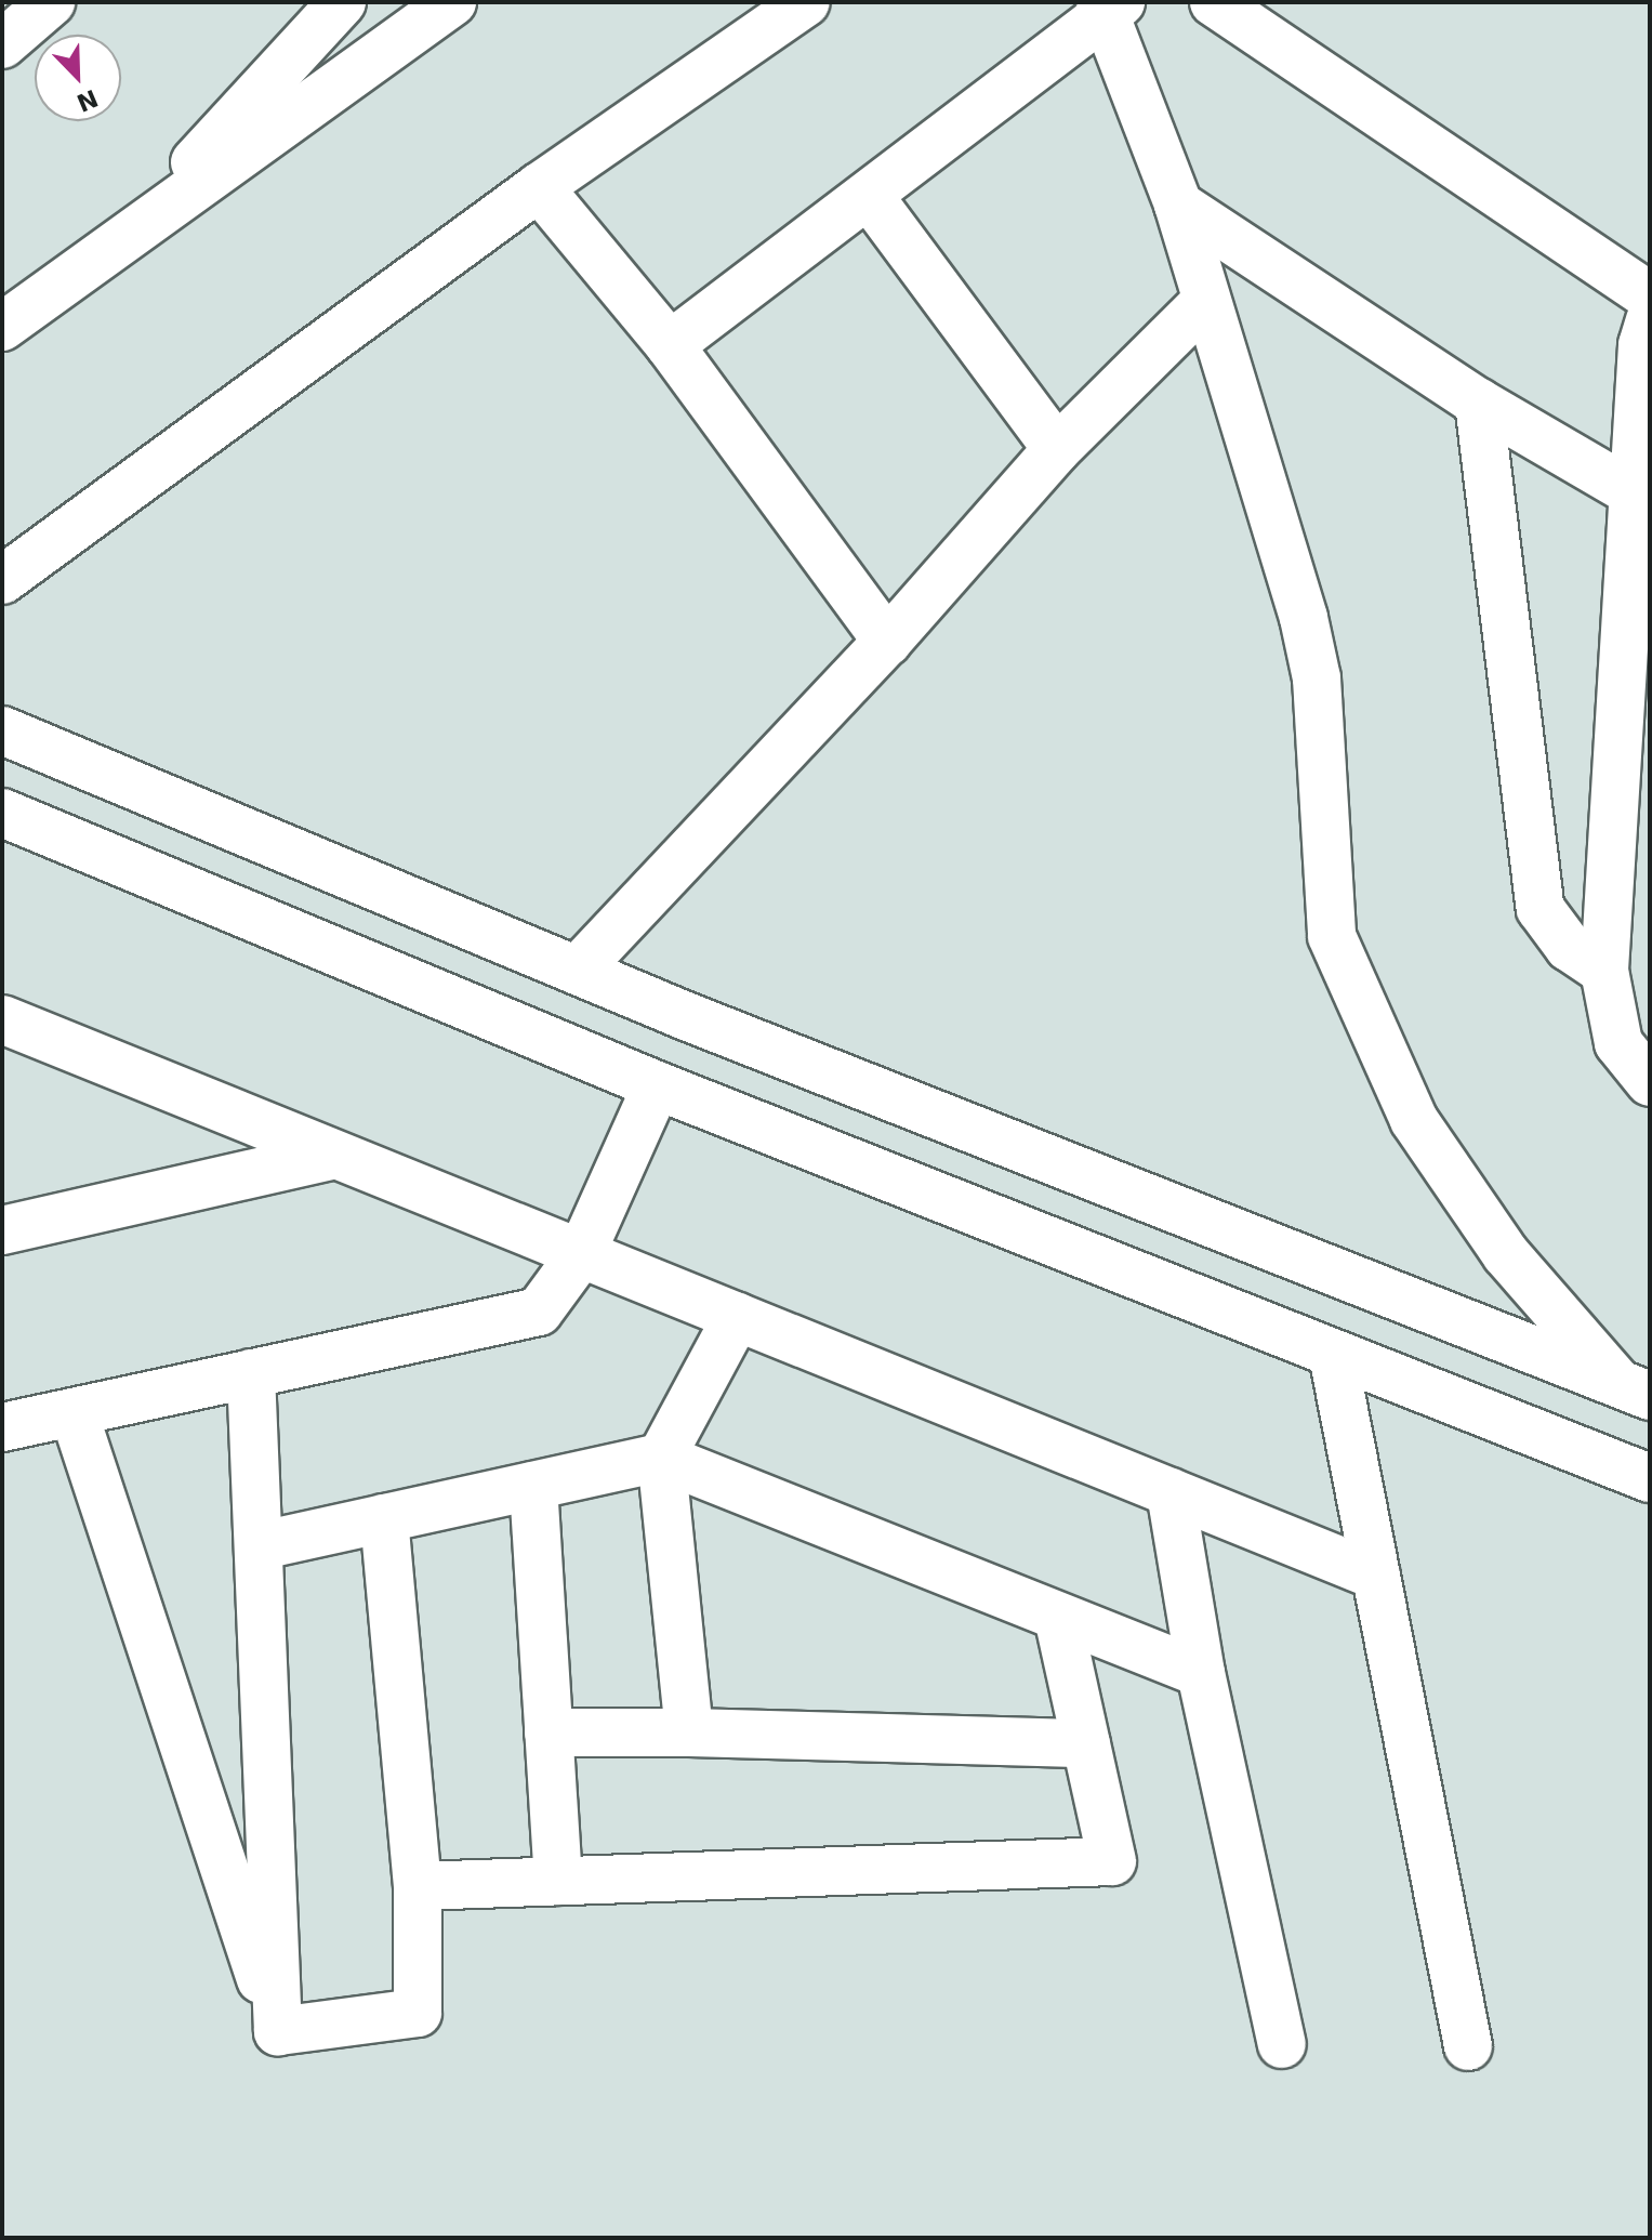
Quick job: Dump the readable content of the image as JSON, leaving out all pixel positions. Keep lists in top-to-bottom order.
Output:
{
  "north": "bottom right"
}
